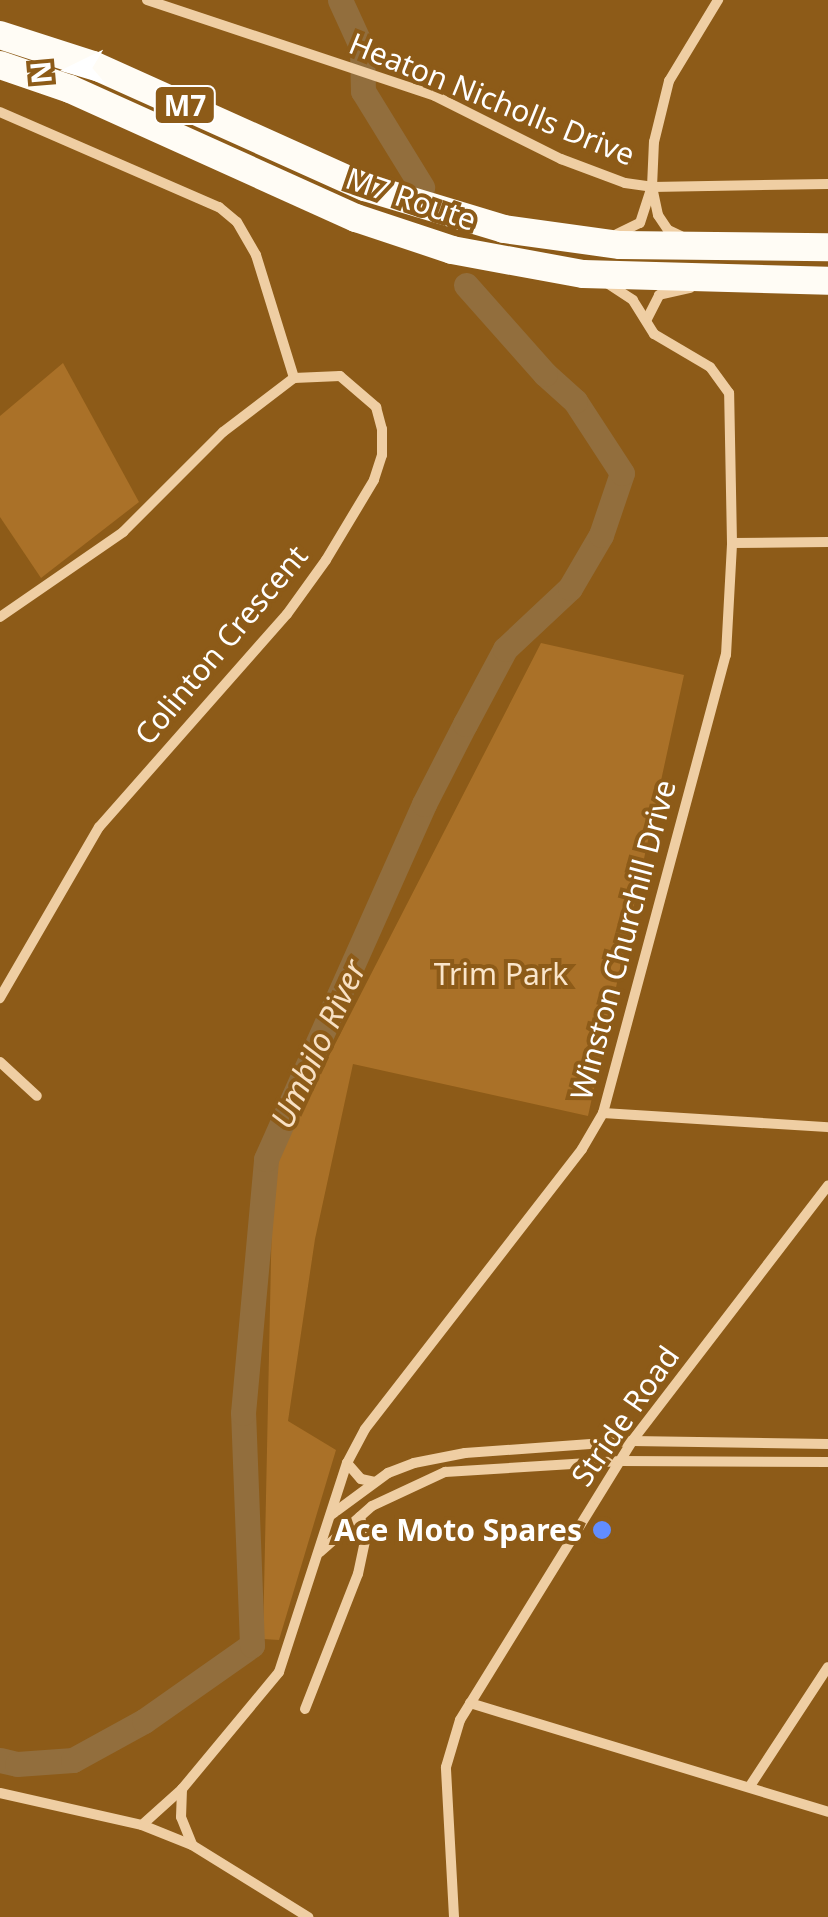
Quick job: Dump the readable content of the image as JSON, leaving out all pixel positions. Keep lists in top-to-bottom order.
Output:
{
  "streets": {
    "highway": ["M7", "M7 Route"],
    "street": [
      "Heaton Nicholls Drive",
      "Colinton Crescent",
      "Winston Churchill Drive",
      "Stride Road"
    ]
  },
  "crossings": [
    ["M7 Route", "Winston Churchill Drive"]
  ],
  "water": ["Umbilo River"],
  "parks": ["Trim Park"],
  "places": ["Ace Moto Spares"],
  "north": "left"
}
